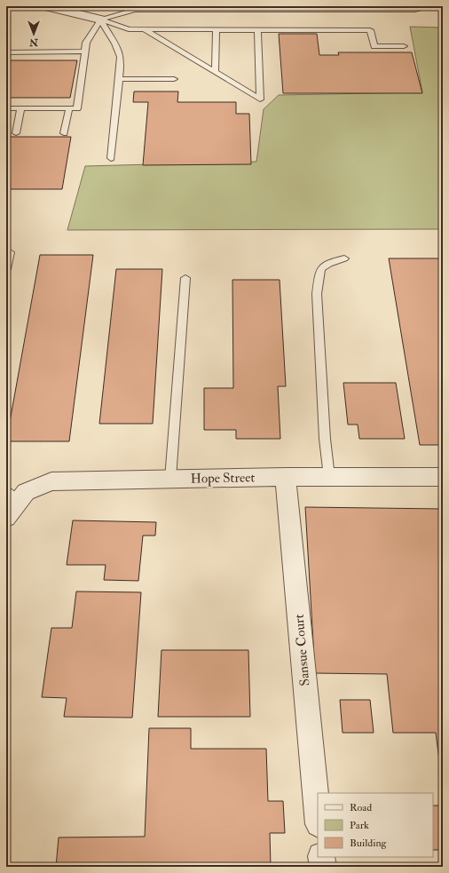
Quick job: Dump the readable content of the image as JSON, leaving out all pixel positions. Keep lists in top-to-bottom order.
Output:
{
  "streets": {
    "street": ["Hope Street", "Sansue Court"]
  },
  "crossings": [
    ["Hope Street", "Sansue Court"]
  ],
  "legend": ["Road", "Park", "Building"],
  "north": "bottom"
}
